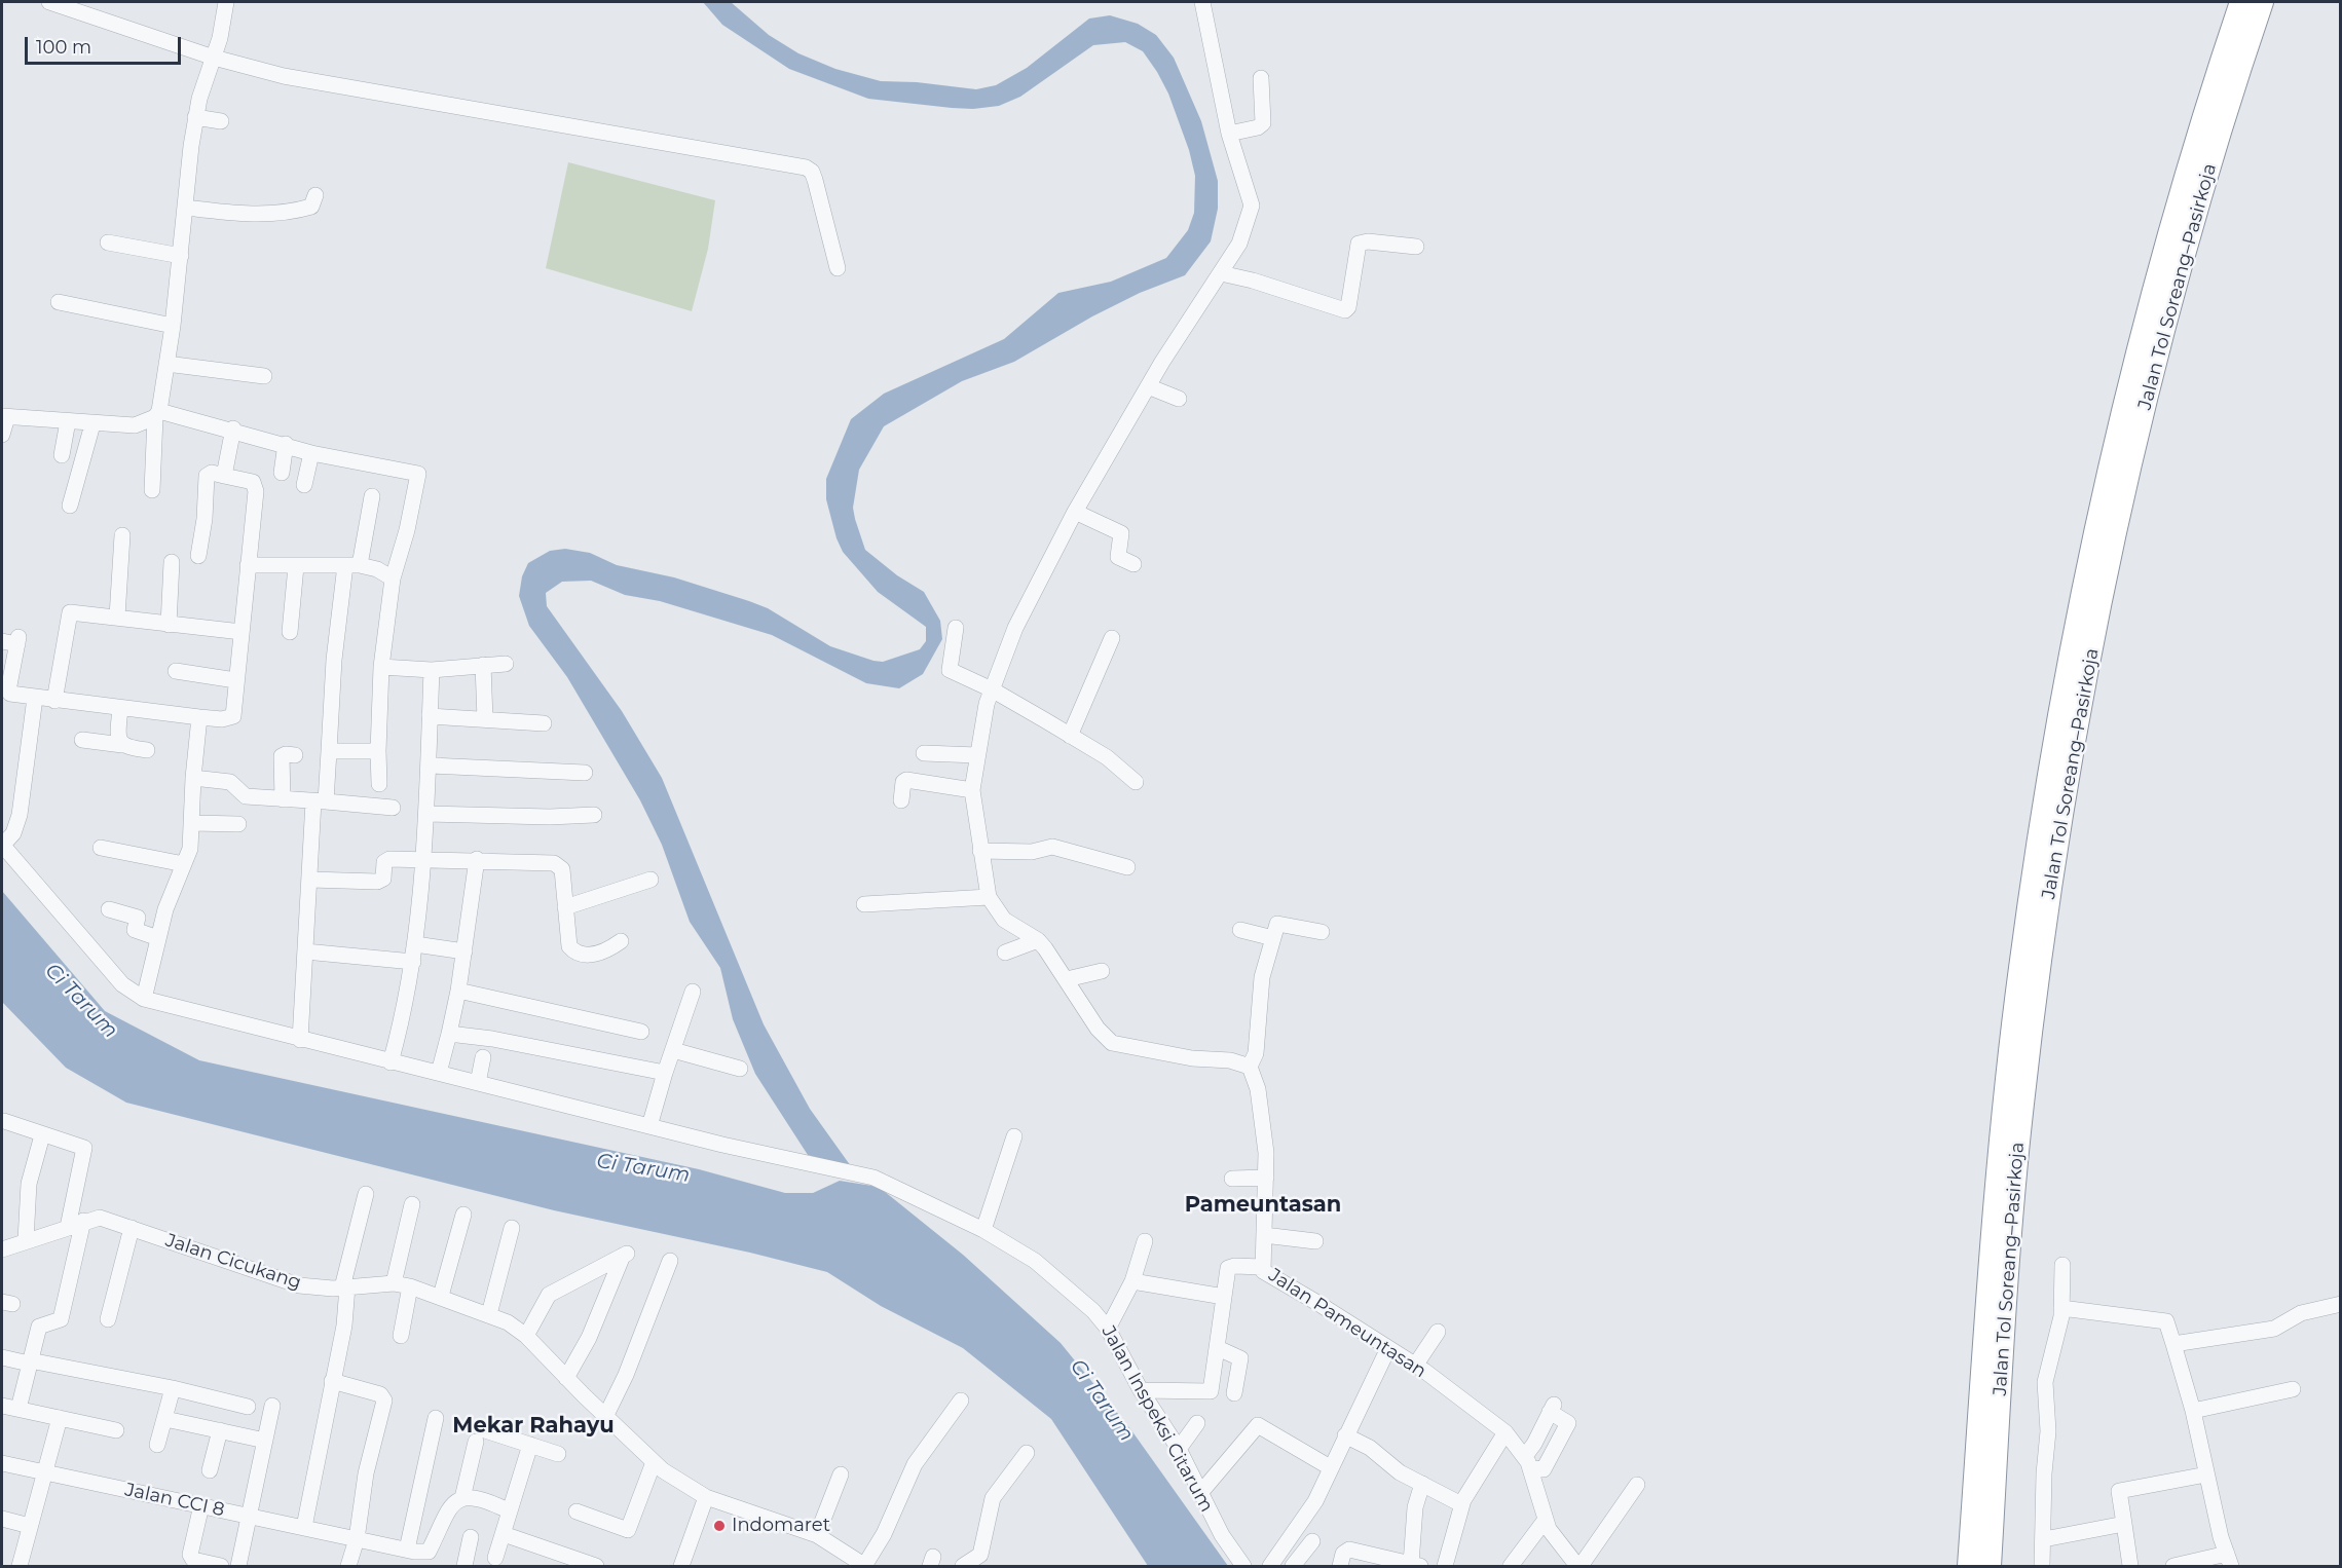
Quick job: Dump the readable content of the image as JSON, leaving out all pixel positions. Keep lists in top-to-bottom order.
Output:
{
  "streets": {
    "highway": ["Jalan Tol Soreang–Pasirkoja"],
    "street": [
      "Jalan Cicukang",
      "Jalan Pameuntasan",
      "Jalan Inspeksi Citarum",
      "Jalan CCI 8"
    ]
  },
  "districts": ["Pameuntasan", "Mekar Rahayu"],
  "water": ["Ci Tarum"],
  "places": ["Indomaret"],
  "scale_bar": "100 m"
}
